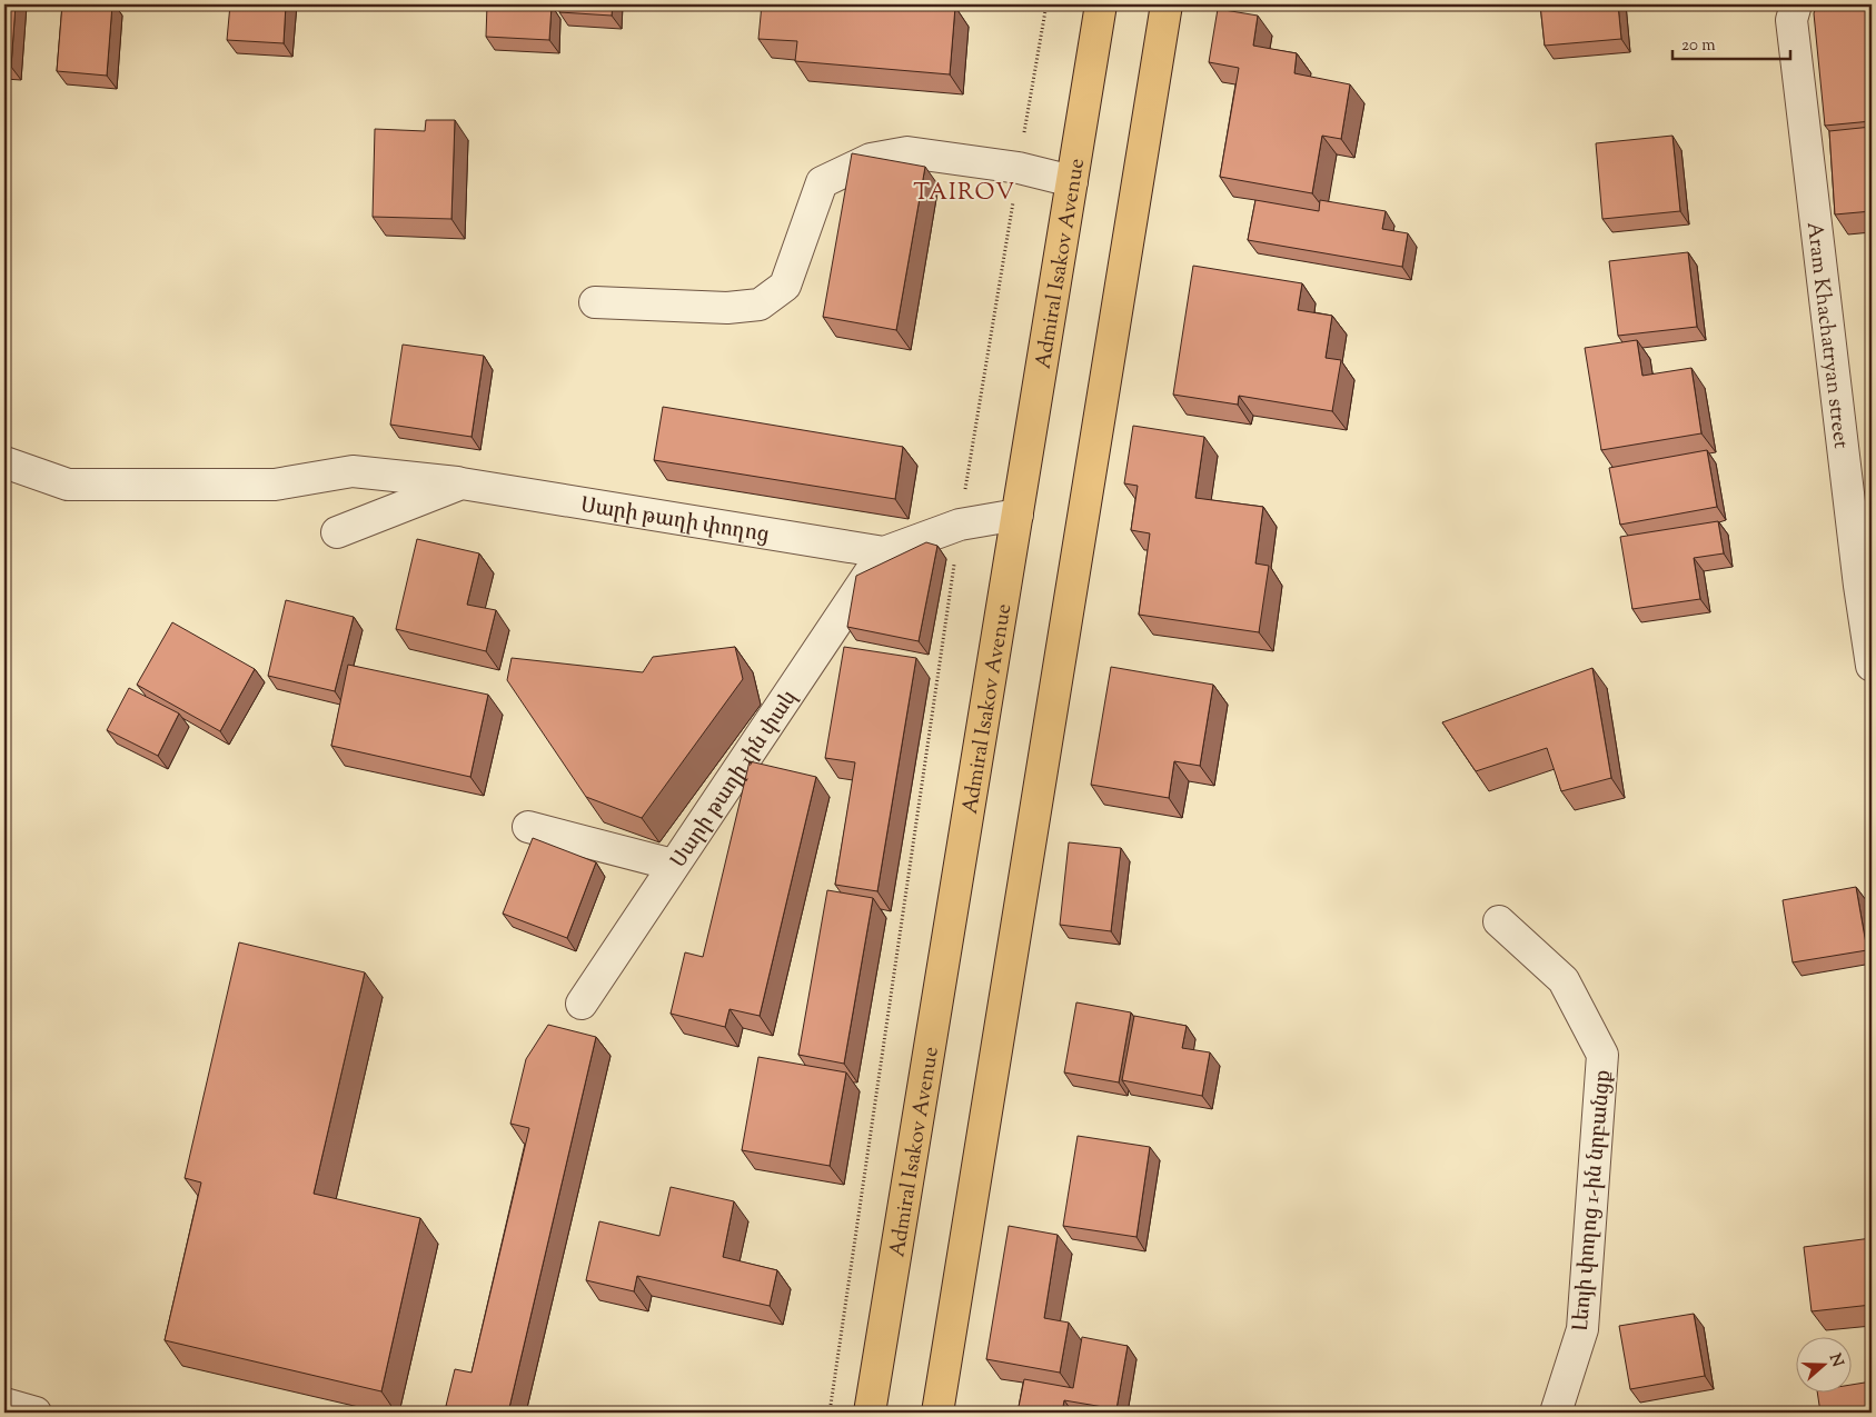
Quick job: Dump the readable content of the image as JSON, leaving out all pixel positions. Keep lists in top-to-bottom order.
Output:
{
  "streets": {
    "highway": ["Admiral Isakov Avenue"],
    "street": [
      "Aram Khachatryan street",
      "Սարի թաղի փողոց",
      "Սարի թաղի 1ին փակ",
      "Լեոյի փողոց 1-ին նրբանցք"
    ]
  },
  "crossings": [
    ["Admiral Isakov Avenue", "Սարի թաղի փողոց"],
    ["Սարի թաղի փողոց", "Սարի թաղի 1ին փակ"]
  ],
  "districts": ["TAIROV"],
  "scale_bar": "20 m",
  "north": "right"
}
